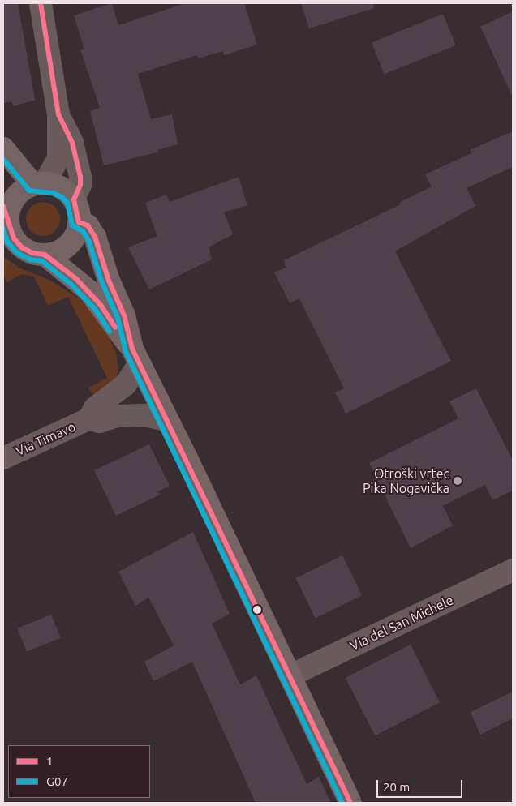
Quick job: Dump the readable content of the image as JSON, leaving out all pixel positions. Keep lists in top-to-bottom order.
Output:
{
  "streets": {
    "street": ["Via Timavo", "Via del San Michele"]
  },
  "places": ["Otroški vrtec Pika Nogavička"],
  "lines": ["transit line 1", "transit line G07"],
  "legend": ["1", "G07"],
  "scale_bar": "20 m"
}
